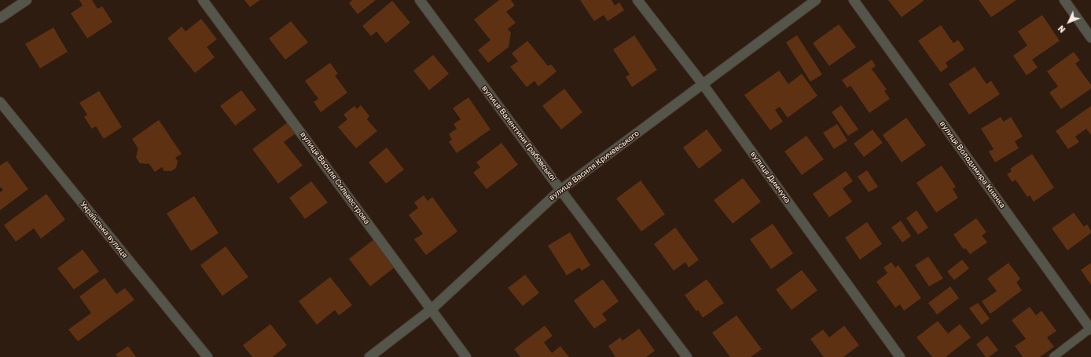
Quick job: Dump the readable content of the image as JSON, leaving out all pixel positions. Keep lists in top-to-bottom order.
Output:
{
  "streets": {
    "street": [
      "вулиця Валентини Грабовської",
      "вулиця Володимира Киянка",
      "вулиця Василя Кричевського",
      "вулиця Димчука",
      "вулиця Василя Сильвестрова",
      "Українська вулиця"
    ]
  },
  "crossings": [
    ["вулиця Валентини Грабовської", "вулиця Василя Кричевського"],
    ["вулиця Василя Кричевського", "вулиця Димчука"],
    ["вулиця Василя Кричевського", "вулиця Василя Сильвестрова"]
  ],
  "north": "bottom left"
}
